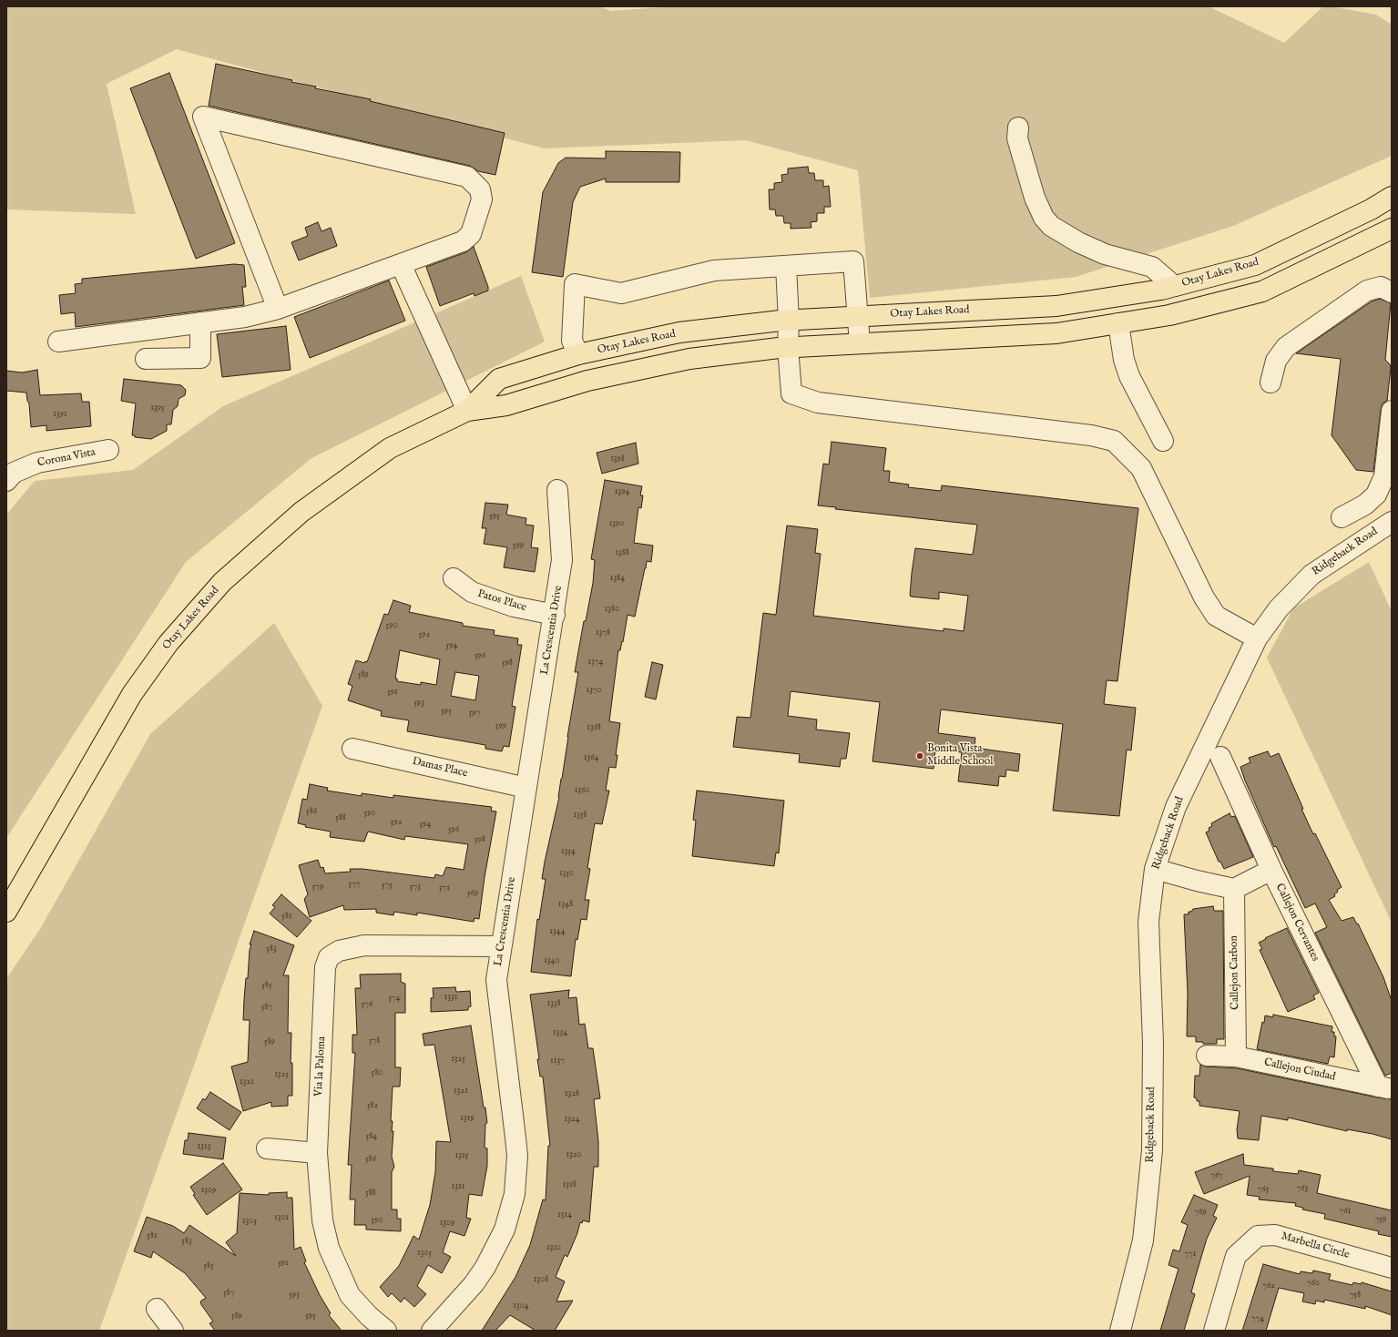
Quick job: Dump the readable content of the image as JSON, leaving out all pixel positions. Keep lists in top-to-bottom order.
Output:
{
  "streets": {
    "main road": ["Otay Lakes Road"],
    "street": [
      "Corona Vista",
      "Ridgeback Road",
      "Patos Place",
      "La Crescentia Drive",
      "Damas Place",
      "Callejon Cervantes",
      "Callejon Carbon",
      "Via la Paloma",
      "Callejon Ciudad",
      "Marbella Circle"
    ]
  },
  "crossings": [
    ["Patos Place", "La Crescentia Drive"],
    ["La Crescentia Drive", "Damas Place"],
    ["La Crescentia Drive", "Via la Paloma"],
    ["Callejon Cervantes", "Callejon Ciudad"],
    ["Callejon Carbon", "Callejon Ciudad"]
  ],
  "places": ["Bonita Vista Middle School"],
  "house_numbers": [
    "1395",
    "1391",
    "1398",
    "1394",
    "595",
    "1390",
    "599",
    "1388",
    "1384",
    "1380",
    "590",
    "1378",
    "592",
    "594",
    "596",
    "1374",
    "598",
    "589",
    "1370",
    "591",
    "593",
    "595",
    "597",
    "599",
    "1368",
    "1364",
    "1360",
    "586",
    "590",
    "1358",
    "588",
    "592",
    "594",
    "596",
    "598",
    "1354",
    "1350",
    "577",
    "575",
    "579",
    "573",
    "571",
    "569",
    "1348",
    "581",
    "1344",
    "583",
    "1340",
    "585",
    "1331",
    "574",
    "1338",
    "576",
    "587",
    "1334",
    "578",
    "589",
    "1325",
    "1137",
    "580",
    "1325",
    "1321",
    "1321",
    "1328",
    "582",
    "1319",
    "1324",
    "584",
    "1313",
    "1320",
    "1315",
    "586",
    "767",
    "1318",
    "1311",
    "763",
    "765",
    "1309",
    "588",
    "761",
    "769",
    "1314",
    "1301",
    "759",
    "590",
    "1305",
    "1309",
    "581",
    "583",
    "1310",
    "1305",
    "771",
    "591",
    "585",
    "1308",
    "760",
    "762",
    "587",
    "593",
    "758",
    "1304",
    "589",
    "595",
    "774"
  ]
}
